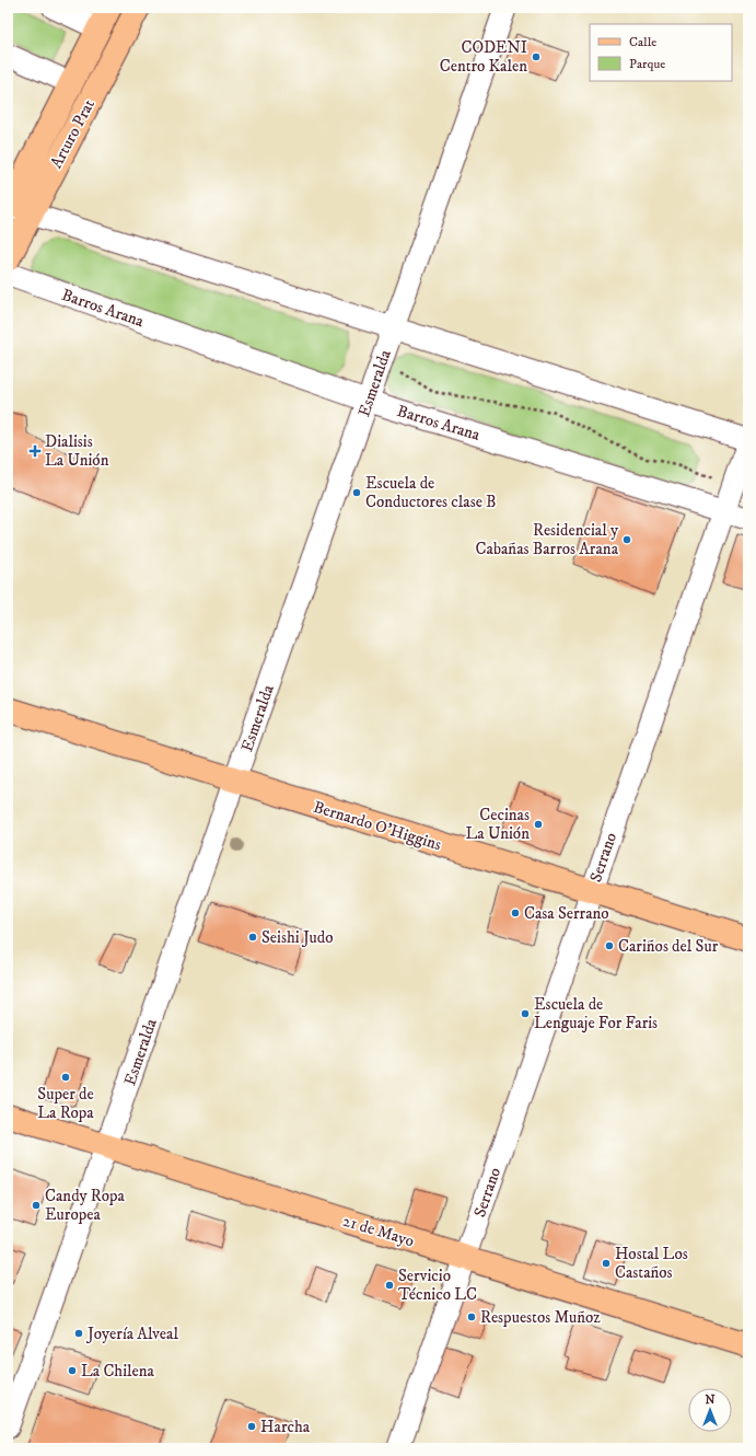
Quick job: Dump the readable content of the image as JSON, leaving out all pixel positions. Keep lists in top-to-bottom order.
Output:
{
  "streets": {
    "main road": ["Arturo Prat", "Bernardo O'Higgins", "21 de Mayo"],
    "street": ["Barros Arana", "Esmeralda", "Serrano"]
  },
  "crossings": [
    ["Barros Arana", "Esmeralda"],
    ["Barros Arana", "Serrano"],
    ["Esmeralda", "Bernardo O'Higgins"],
    ["Esmeralda", "21 de Mayo"],
    ["Bernardo O'Higgins", "Serrano"],
    ["Serrano", "21 de Mayo"]
  ],
  "places": {
    "other": [
      "CODENI Centro Kalen",
      "Escuela de Conductores clase B",
      "Residencial y Cabañas Barros Arana",
      "Cecinas La Unión",
      "Casa Serrano",
      "Seishi Judo",
      "Cariños del Sur",
      "Escuela de Lenguaje For Faris",
      "Super de La Ropa",
      "Candy Ropa Europea",
      "Hostal Los Castaños",
      "Servicio Técnico LC",
      "Respuestos Muñoz",
      "Joyería Alveal",
      "La Chilena",
      "Harcha"
    ],
    "health": ["Dialisis La Unión"]
  },
  "legend": ["Calle", "Parque"],
  "north": "top"
}
